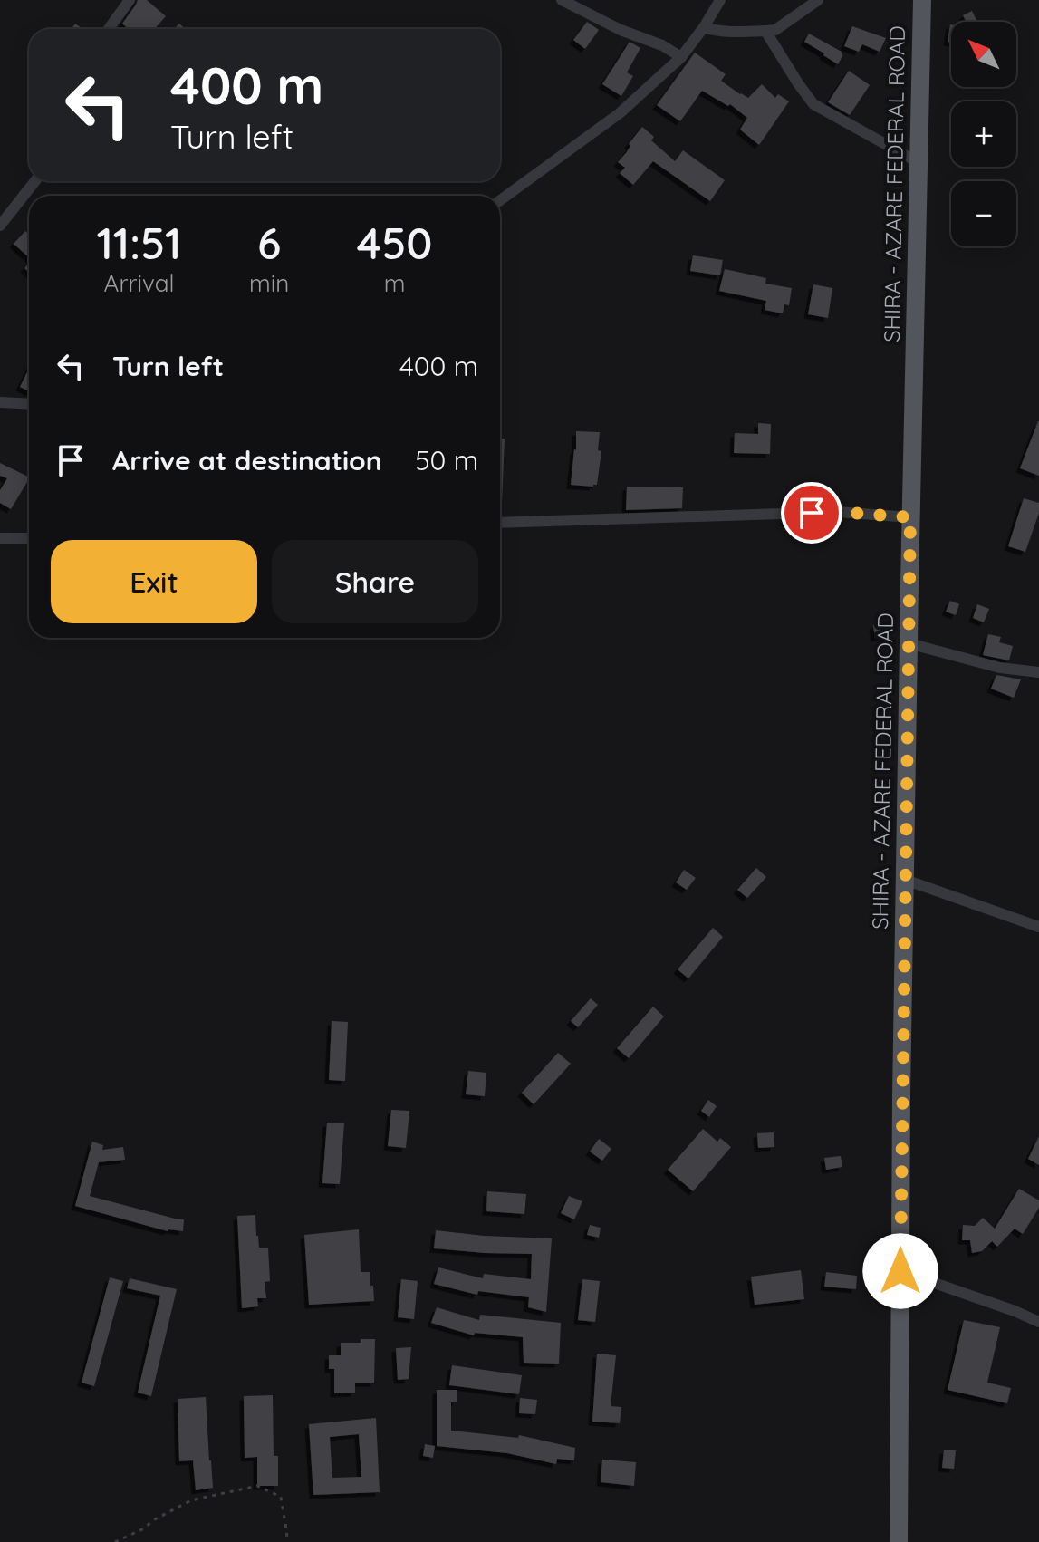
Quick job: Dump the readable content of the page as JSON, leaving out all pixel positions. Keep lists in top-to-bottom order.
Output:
{
  "streets": {
    "main road": ["SHIRA - AZARE FEDERAL ROAD"]
  },
  "north": "top left",
  "page": {
    "map_buttons": ["+", "−"],
    "turn": ["400 m", "Turn left"],
    "eta": [
      "11:51",
      "Arrival",
      "6",
      "min",
      "450",
      "m"
    ],
    "list": [
      {
        "name": "Turn left",
        "value": "400 m"
      },
      {
        "name": "Arrive at destination",
        "value": "50 m"
      }
    ],
    "buttons": ["Exit", "Share"]
  }
}
